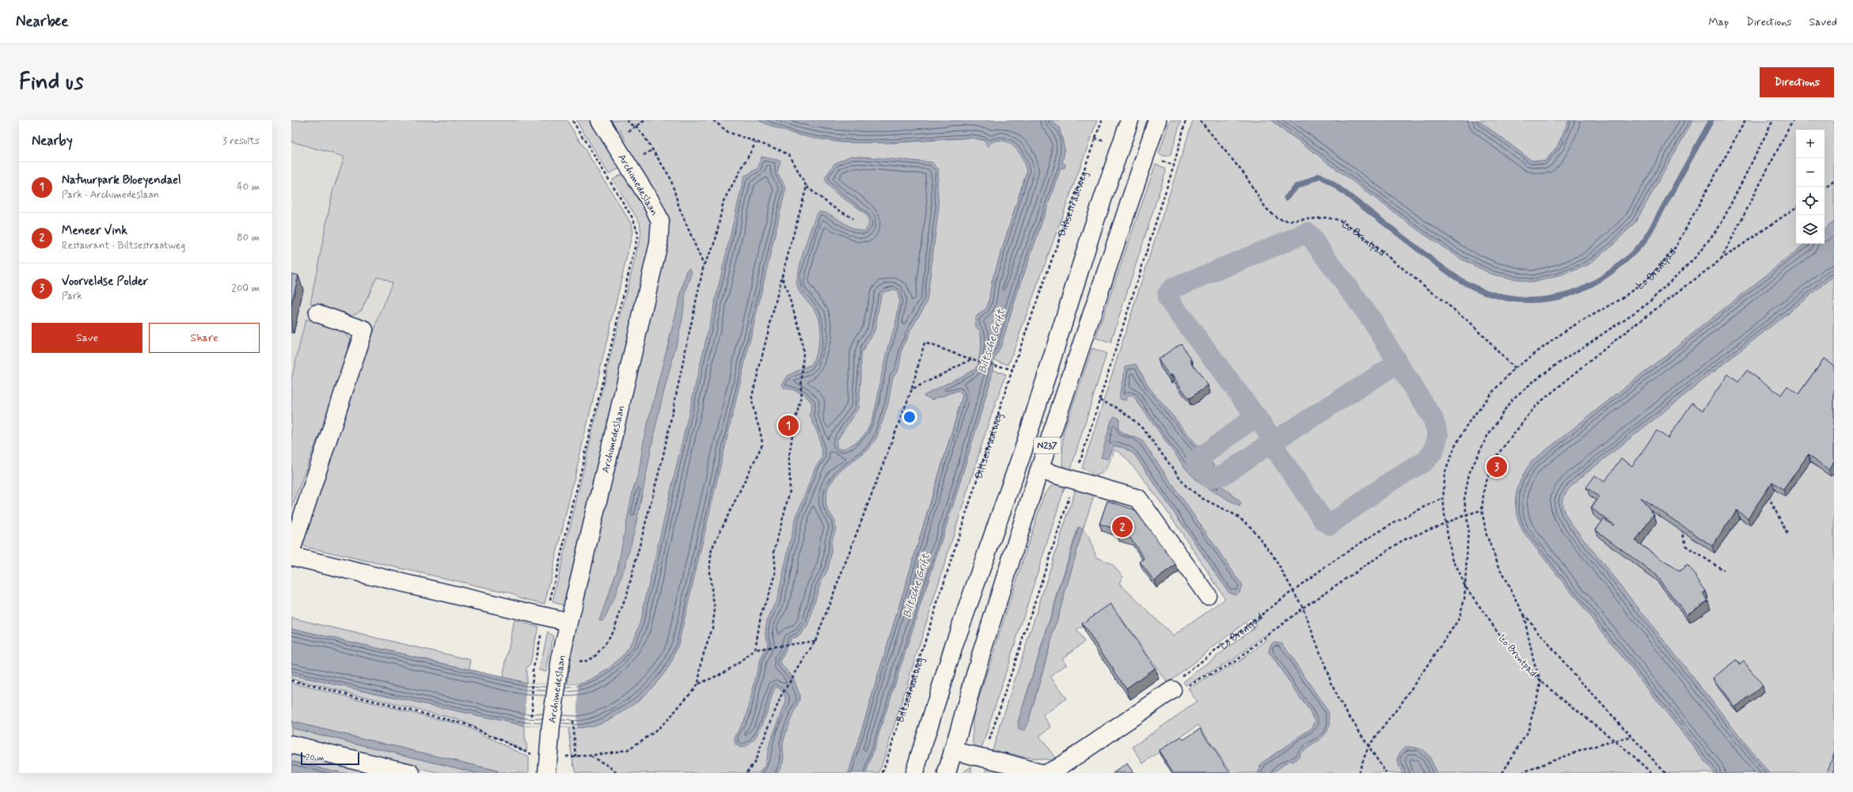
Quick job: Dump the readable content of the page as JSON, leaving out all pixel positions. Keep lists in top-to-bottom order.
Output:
{
  "streets": {
    "main road": ["Archimedeslaan", "N237"],
    "path": ["Biltsestraatweg", "Lo Bruntpad"]
  },
  "water": ["Biltsche Grift"],
  "scale_bar": "20 m",
  "page": {
    "header": "Nearbee",
    "nav": ["Map", "Directions", "Saved"],
    "buttons": [
      "Directions",
      ["Save", "Share"]
    ],
    "title": "Find us",
    "heading": ["Nearby", "3 results"],
    "map_buttons": ["+", "−"],
    "list": [
      {
        "mark": "1",
        "name": "Natuurpark Bloeyendael",
        "note": "Park · Archimedeslaan",
        "value": "40 m"
      },
      {
        "mark": "2",
        "name": "Meneer Vink",
        "note": "Restaurant · Biltsestraatweg",
        "value": "80 m"
      },
      {
        "mark": "3",
        "name": "Voorveldse Polder",
        "note": "Park",
        "value": "200 m"
      }
    ],
    "pins": ["1", "3", "2"],
    "scale": "20 m"
  }
}
